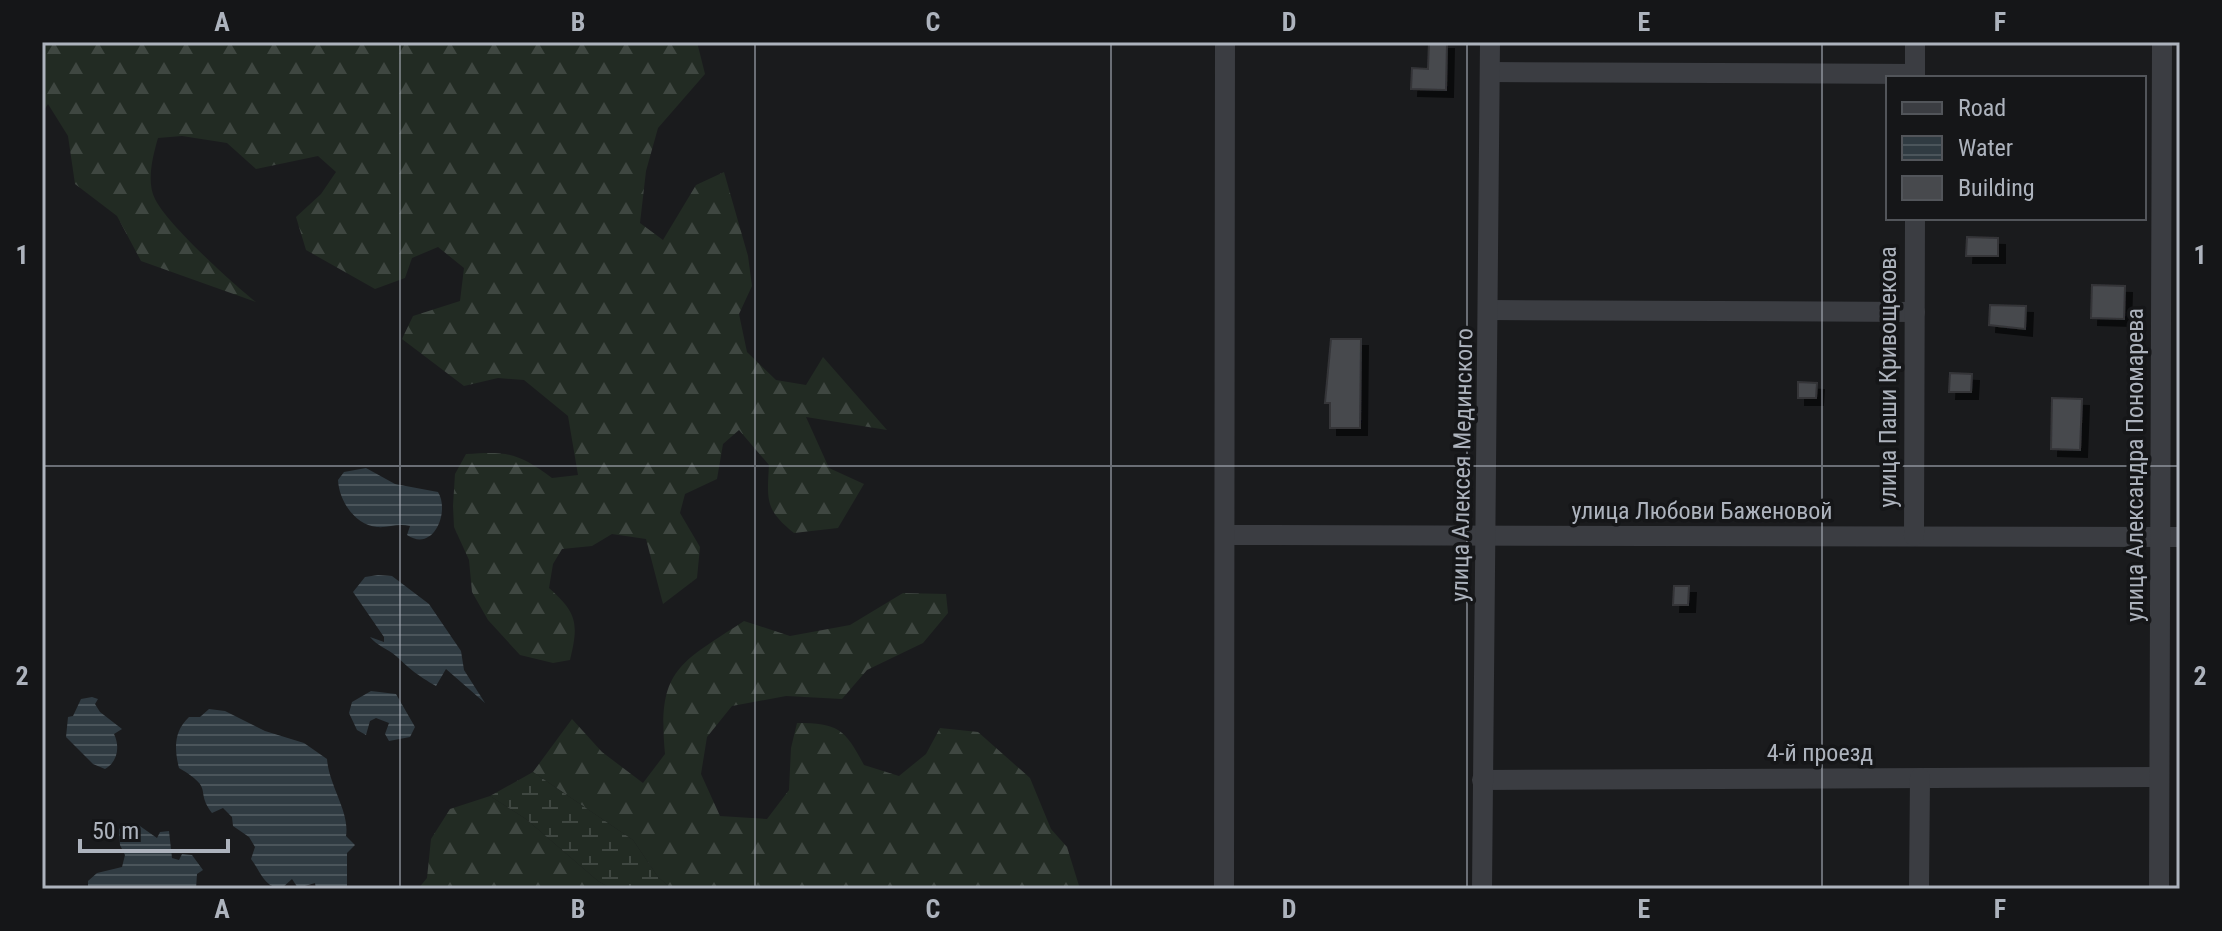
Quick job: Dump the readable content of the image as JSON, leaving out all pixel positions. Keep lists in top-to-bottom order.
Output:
{
  "streets": {
    "street": [
      "улица Паши Кривощекова",
      "улица Алексея Мединского",
      "улица Александра Пономарева",
      "улица Любови Баженовой",
      "4-й проезд"
    ]
  },
  "crossings": [
    ["улица Паши Кривощекова", "улица Любови Баженовой"],
    ["улица Алексея Мединского", "улица Любови Баженовой"],
    ["улица Алексея Мединского", "4-й проезд"],
    ["улица Александра Пономарева", "улица Любови Баженовой"],
    ["улица Александра Пономарева", "4-й проезд"]
  ],
  "legend": ["Road", "Water", "Building"],
  "scale_bar": "50 m",
  "grid": {
    "columns": [
      "A",
      "B",
      "C",
      "D",
      "E",
      "F"
    ],
    "rows": ["1", "2"]
  }
}
